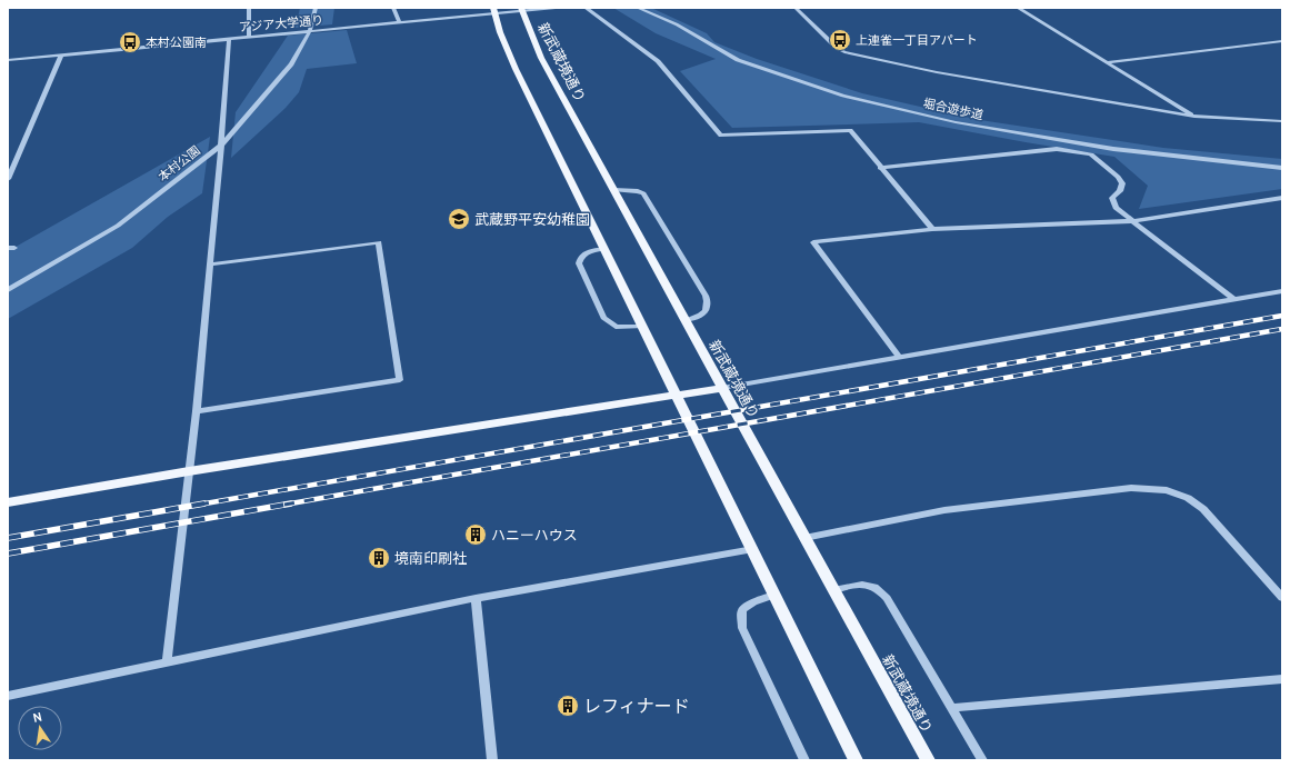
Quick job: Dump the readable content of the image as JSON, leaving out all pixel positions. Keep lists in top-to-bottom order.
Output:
{
  "streets": {
    "main road": ["新武蔵境通り"],
    "street": ["アジア大学通り", "堀合遊歩道", "本村公園"]
  },
  "crossings": [
    ["アジア大学通り", "新武蔵境通り"],
    ["アジア大学通り", "本村公園"]
  ],
  "places": {
    "bus stop": ["上連雀一丁目アパート", "本村公園南"],
    "school or university": ["武蔵野平安幼稚園"],
    "building": ["ハニーハウス", "境南印刷社", "レフィナード"]
  },
  "north": "top"
}
